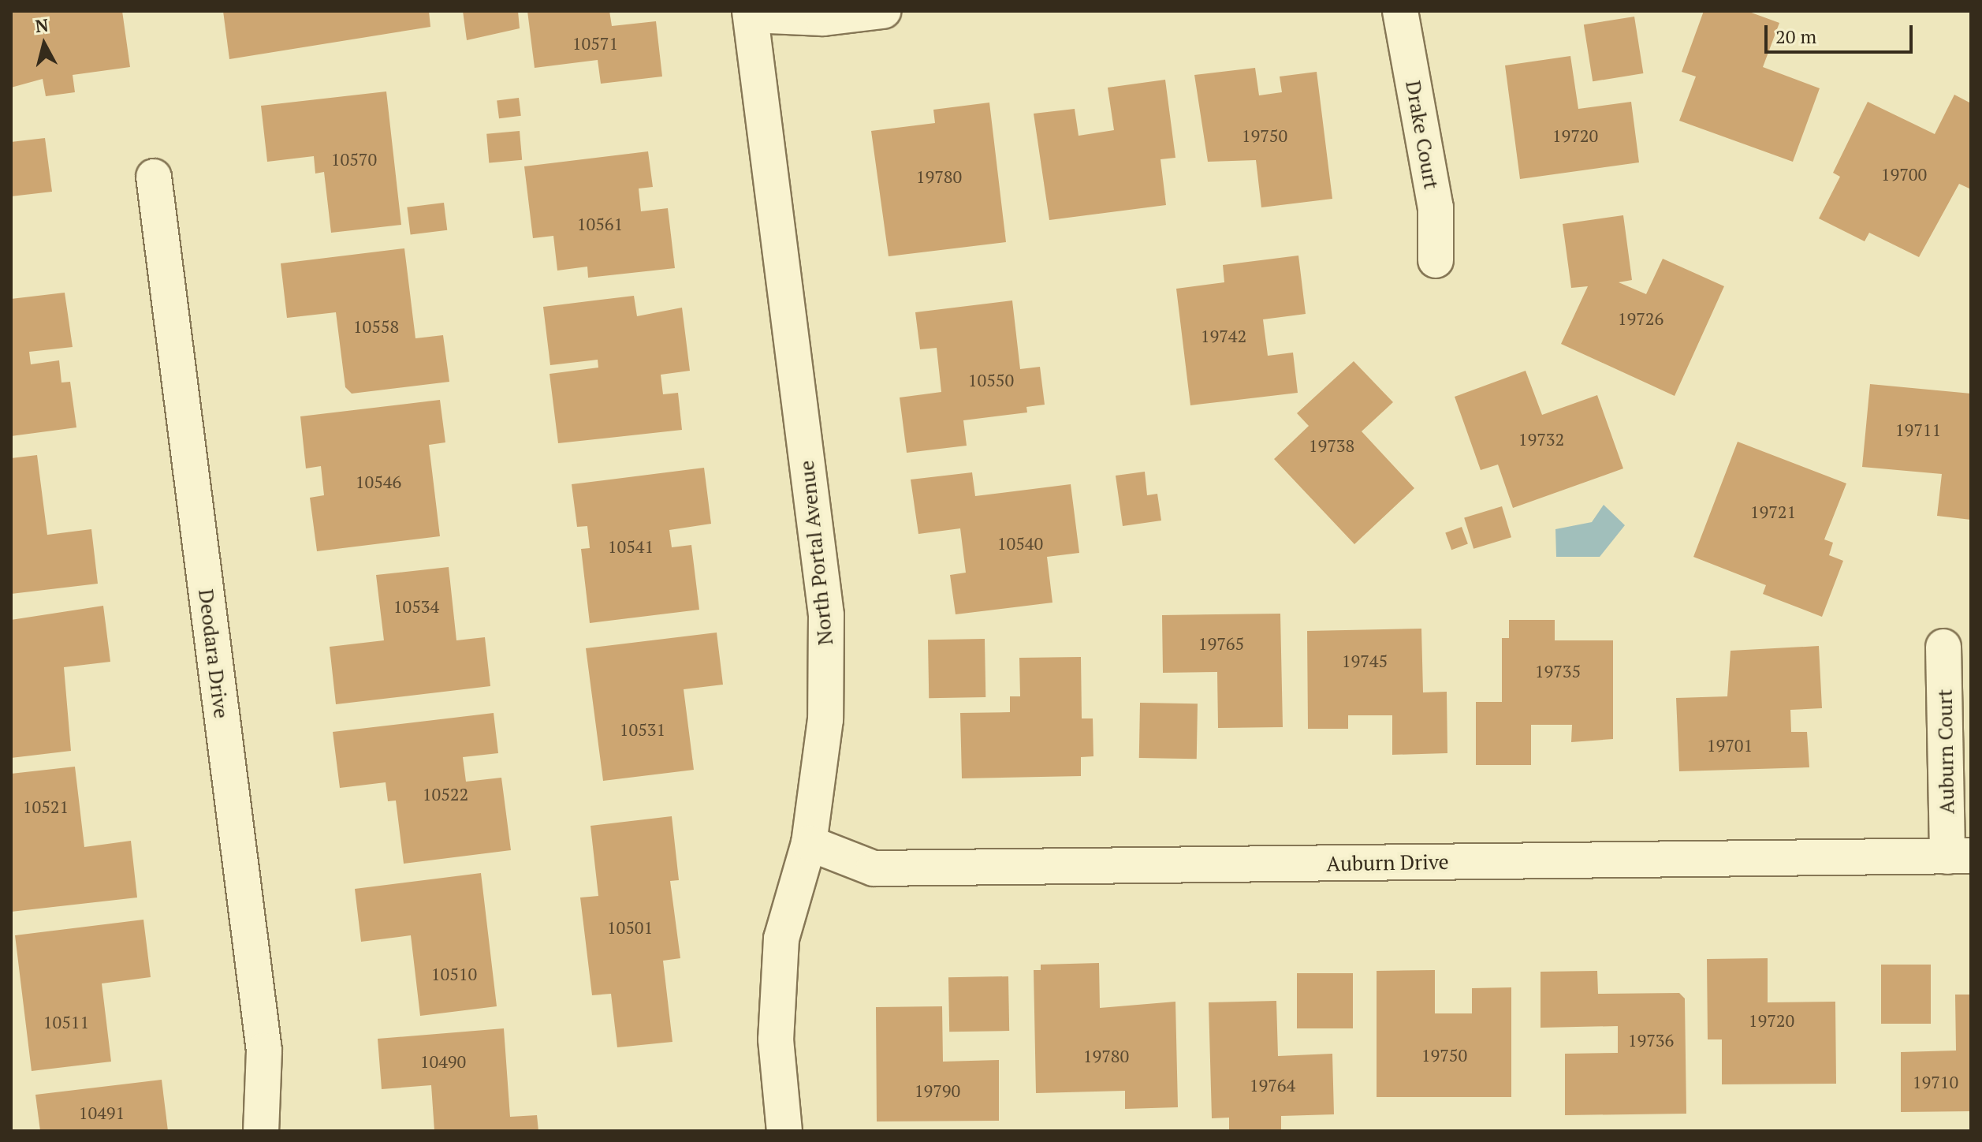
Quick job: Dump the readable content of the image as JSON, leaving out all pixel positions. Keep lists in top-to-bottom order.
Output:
{
  "streets": {
    "street": [
      "Drake Court",
      "North Portal Avenue",
      "Deodara Drive",
      "Auburn Court",
      "Auburn Drive"
    ]
  },
  "crossings": [
    ["North Portal Avenue", "Auburn Drive"],
    ["Auburn Court", "Auburn Drive"]
  ],
  "house_numbers": [
    "10571",
    "19750",
    "19720",
    "10570",
    "19700",
    "19780",
    "10561",
    "19726",
    "10558",
    "19742",
    "10550",
    "19711",
    "19732",
    "19738",
    "10546",
    "19721",
    "10540",
    "10541",
    "10534",
    "19765",
    "19745",
    "19735",
    "10531",
    "19701",
    "10522",
    "10521",
    "10501",
    "10510",
    "19720",
    "10511",
    "19736",
    "19750",
    "19780",
    "10490",
    "19710",
    "19764",
    "19790",
    "10491"
  ],
  "scale_bar": "20 m",
  "north": "top"
}
